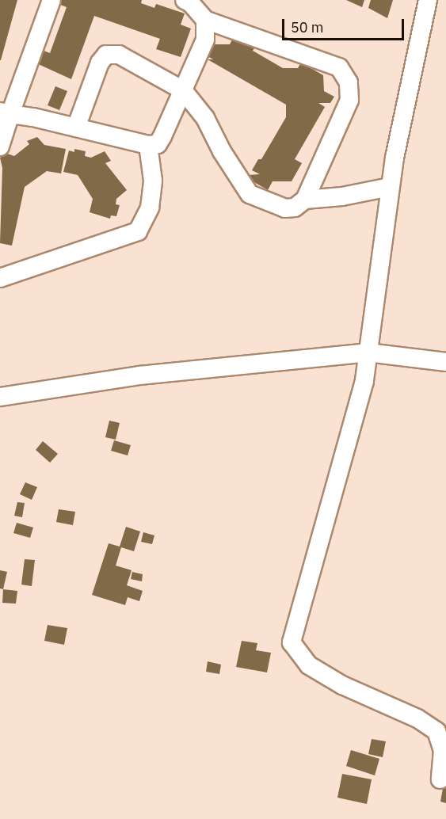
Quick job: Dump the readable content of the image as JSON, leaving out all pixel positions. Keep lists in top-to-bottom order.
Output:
{
  "scale_bar": "50 m"
}
